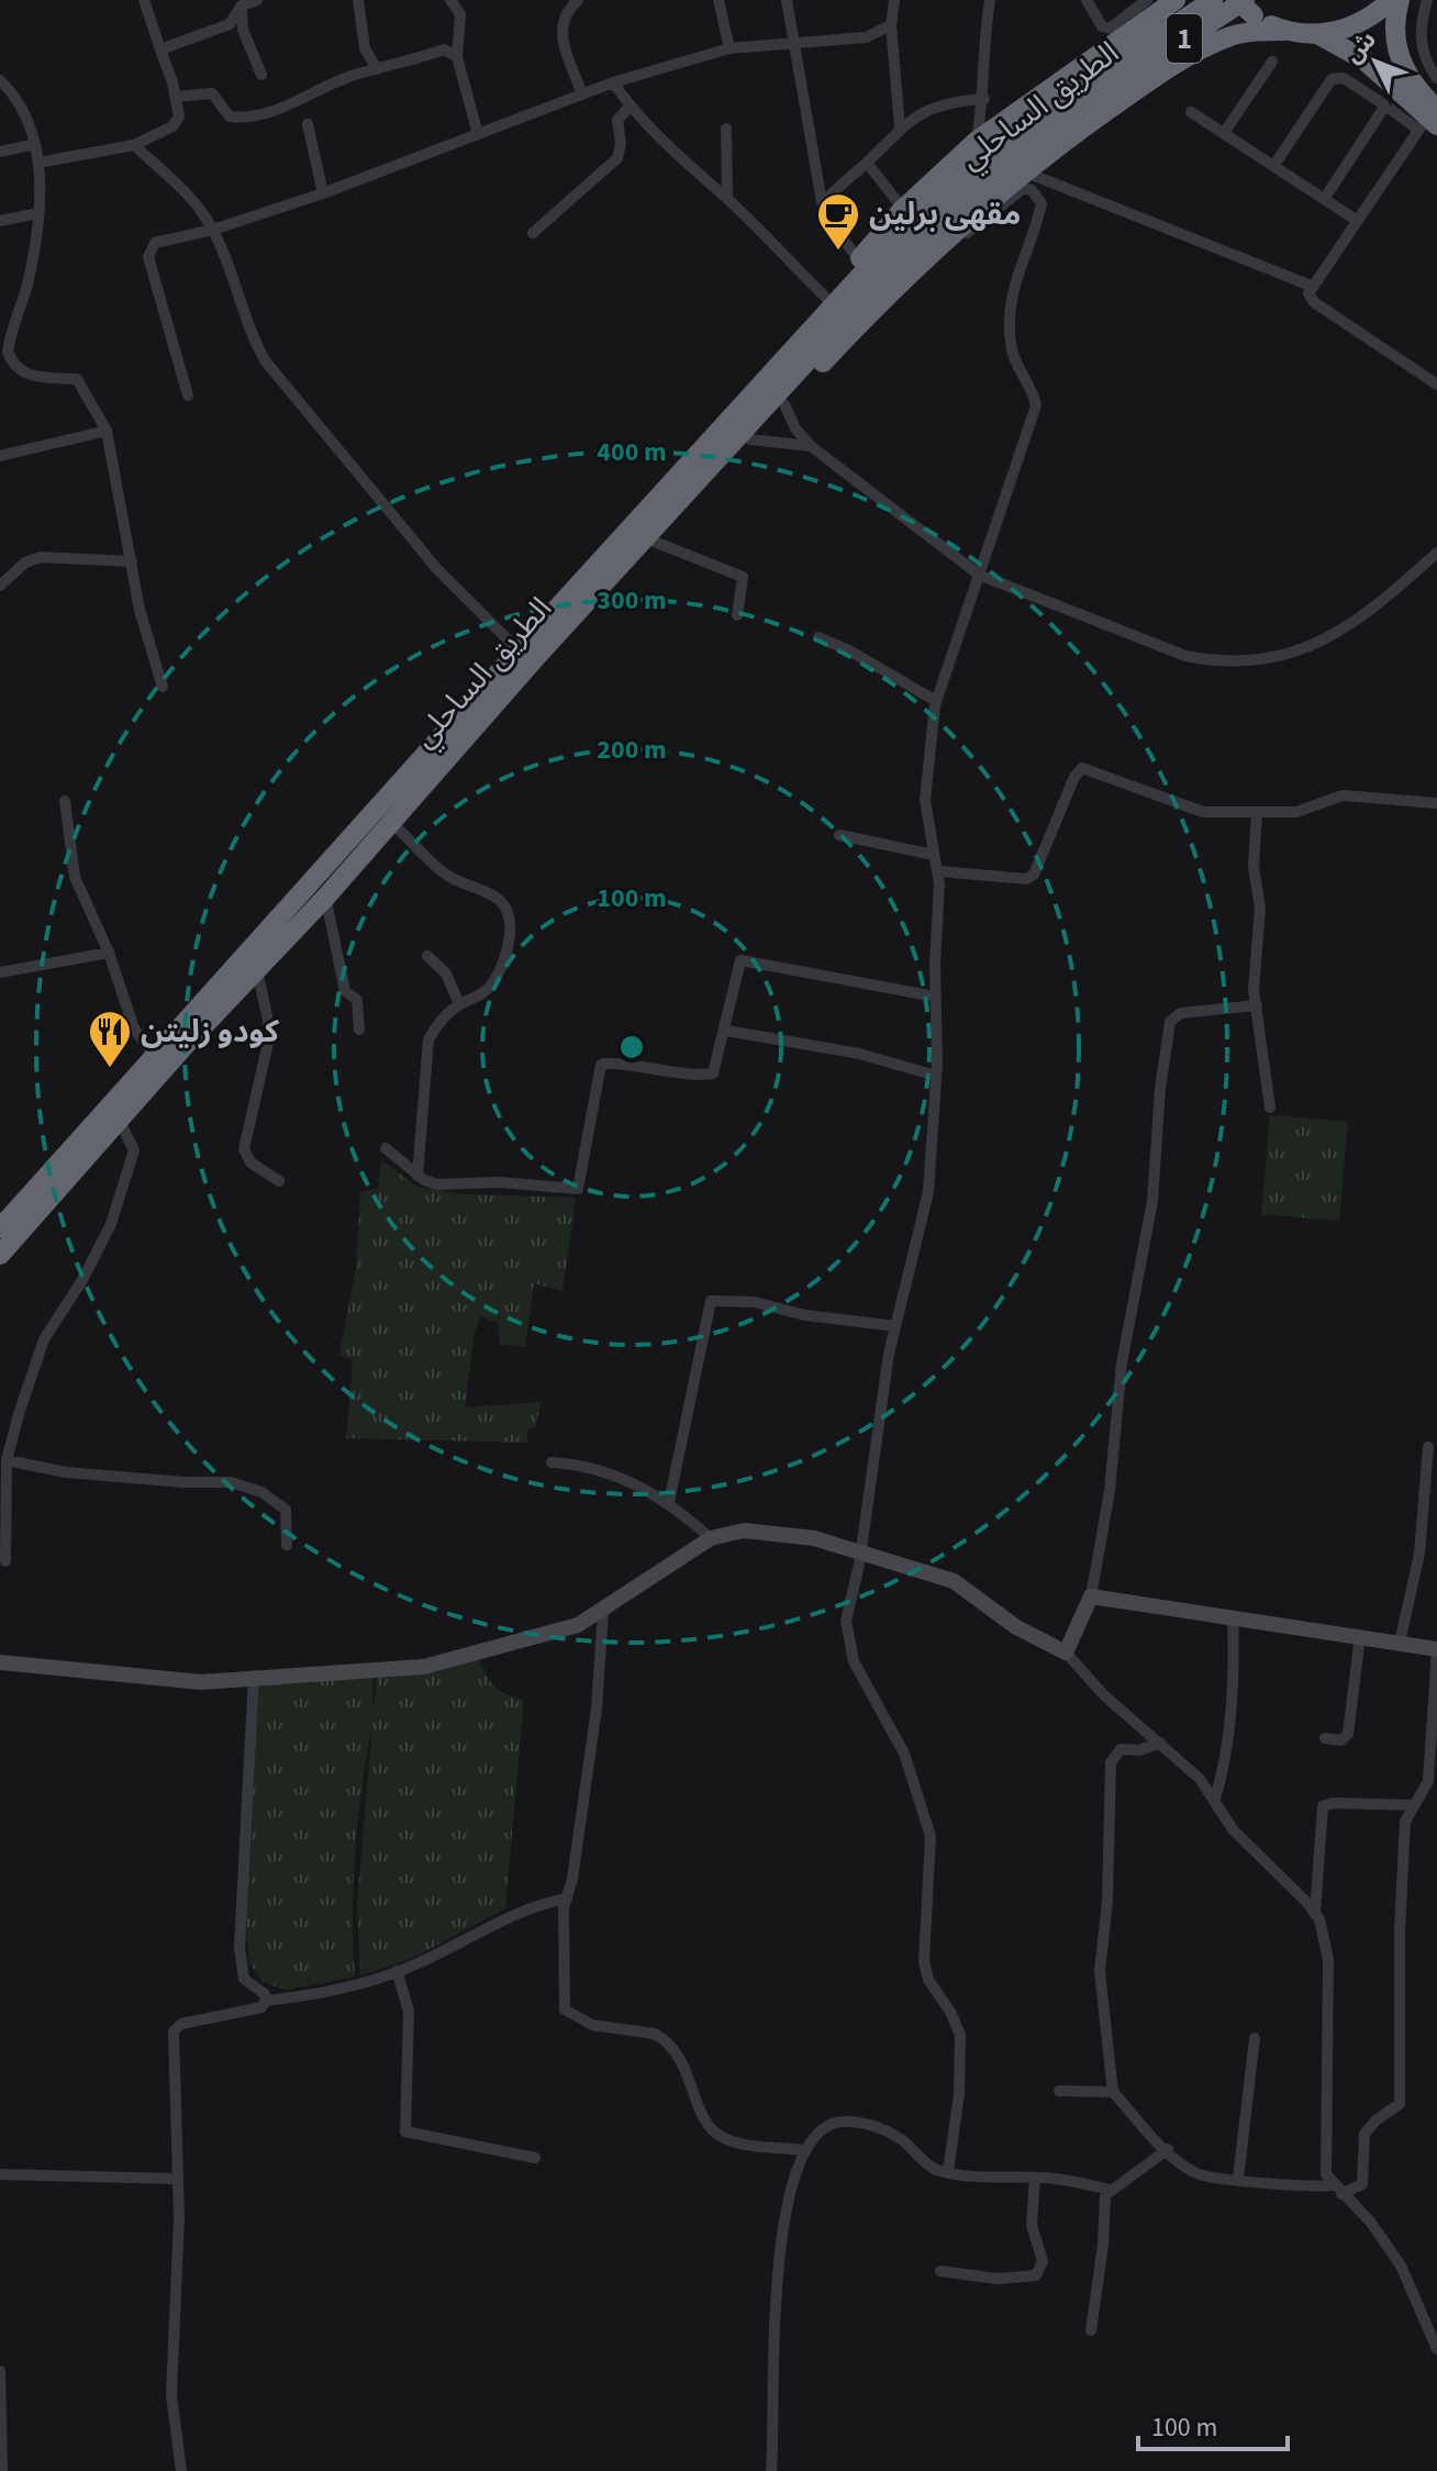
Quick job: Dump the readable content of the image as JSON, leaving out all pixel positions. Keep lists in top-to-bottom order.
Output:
{
  "streets": {
    "highway": ["1", "الطريق الساحلي"]
  },
  "places": {
    "cafe": ["مقهى برلين"],
    "restaurant": ["كودو زليتن"]
  },
  "scale_bar": "100 m",
  "north": "top left",
  "rings": [
    "400 m",
    "300 m",
    "200 m",
    "100 m"
  ]
}
